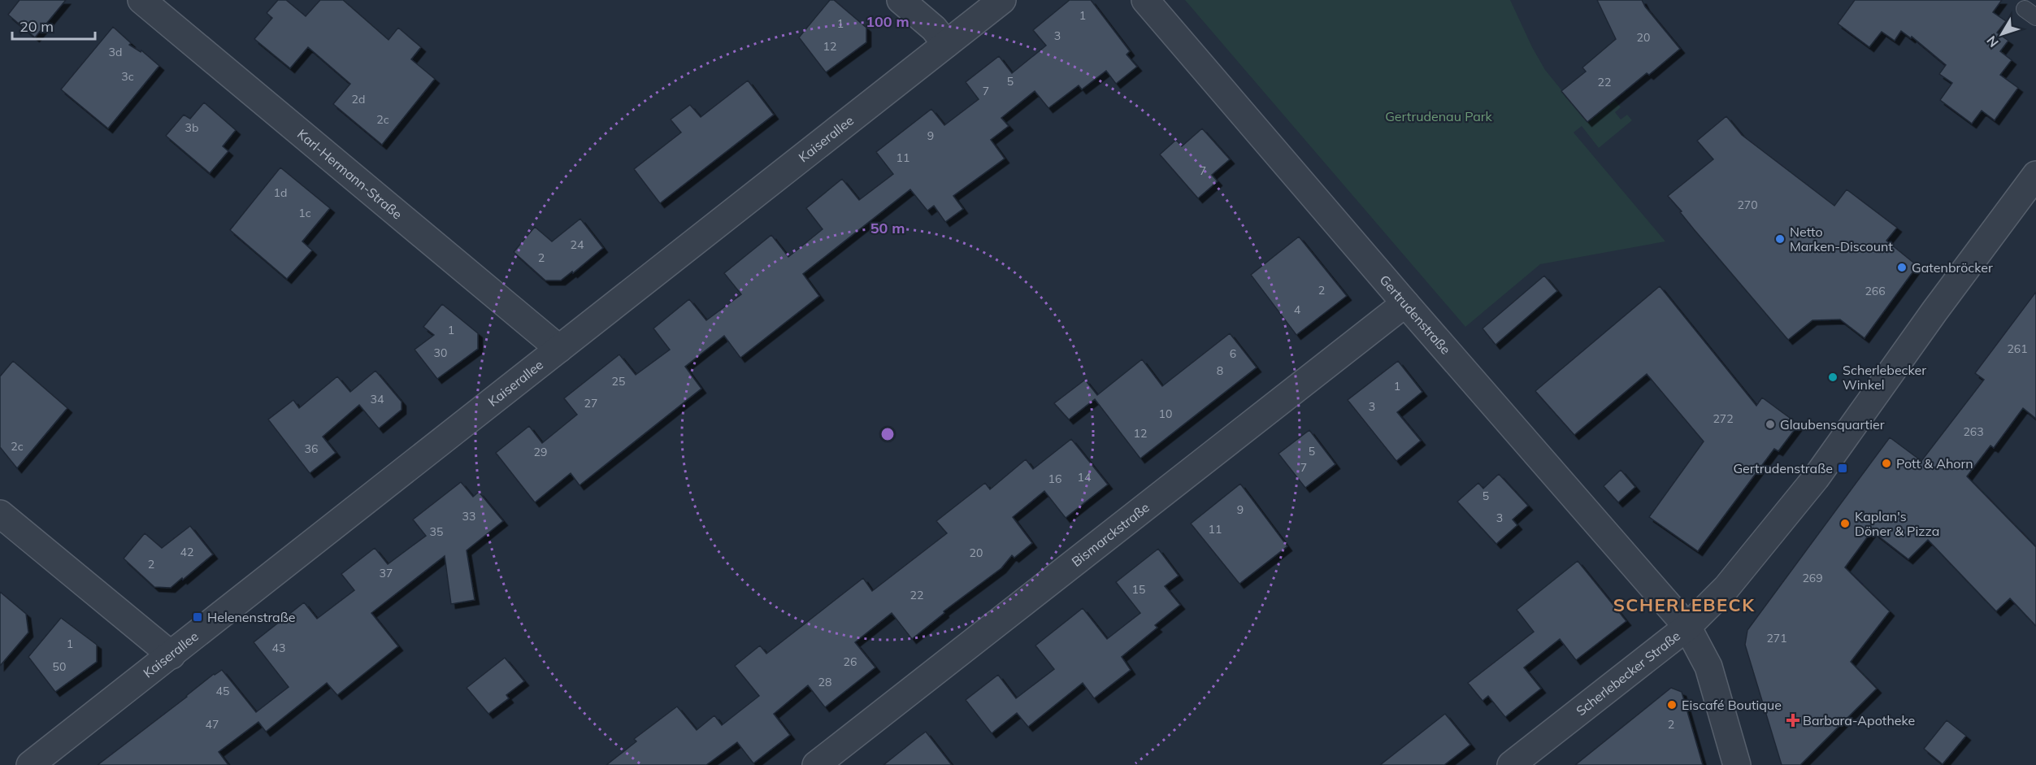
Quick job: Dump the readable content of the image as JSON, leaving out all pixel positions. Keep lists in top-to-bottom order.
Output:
{
  "streets": {
    "street": [
      "Kaiserallee",
      "Karl-Hermann-Straße",
      "Gertrudenstraße",
      "Bismarckstraße",
      "Scherlebecker Straße"
    ]
  },
  "crossings": [
    ["Kaiserallee", "Karl-Hermann-Straße"],
    ["Gertrudenstraße", "Bismarckstraße"],
    ["Gertrudenstraße", "Scherlebecker Straße"]
  ],
  "districts": ["SCHERLEBECK"],
  "parks": ["Gertrudenau Park"],
  "places": {
    "other": [
      "Netto Marken-Discount",
      "Gatenbröcker",
      "Scherlebecker Winkel",
      "Glaubensquartier",
      "Pott & Ahorn",
      "Kaplan's Döner & Pizza",
      "Eiscafé Boutique"
    ],
    "transit": ["Gertrudenstraße", "Helenenstraße"],
    "health": ["Barbara-Apotheke"]
  },
  "house_numbers": [
    "1",
    "1",
    "3",
    "20",
    "12",
    "3d",
    "3c",
    "5",
    "22",
    "7",
    "2d",
    "2c",
    "3b",
    "9",
    "11",
    "7",
    "1d",
    "270",
    "1c",
    "24",
    "2",
    "2",
    "266",
    "4",
    "1",
    "261",
    "30",
    "6",
    "8",
    "25",
    "1",
    "34",
    "27",
    "3",
    "10",
    "272",
    "263",
    "12",
    "2c",
    "36",
    "5",
    "29",
    "7",
    "14",
    "16",
    "5",
    "9",
    "33",
    "3",
    "11",
    "35",
    "42",
    "20",
    "2",
    "37",
    "269",
    "15",
    "22",
    "271",
    "1",
    "43",
    "26",
    "50",
    "28",
    "45",
    "47",
    "2"
  ],
  "scale_bar": "20 m",
  "north": "bottom left",
  "rings": ["100 m", "50 m"]
}
